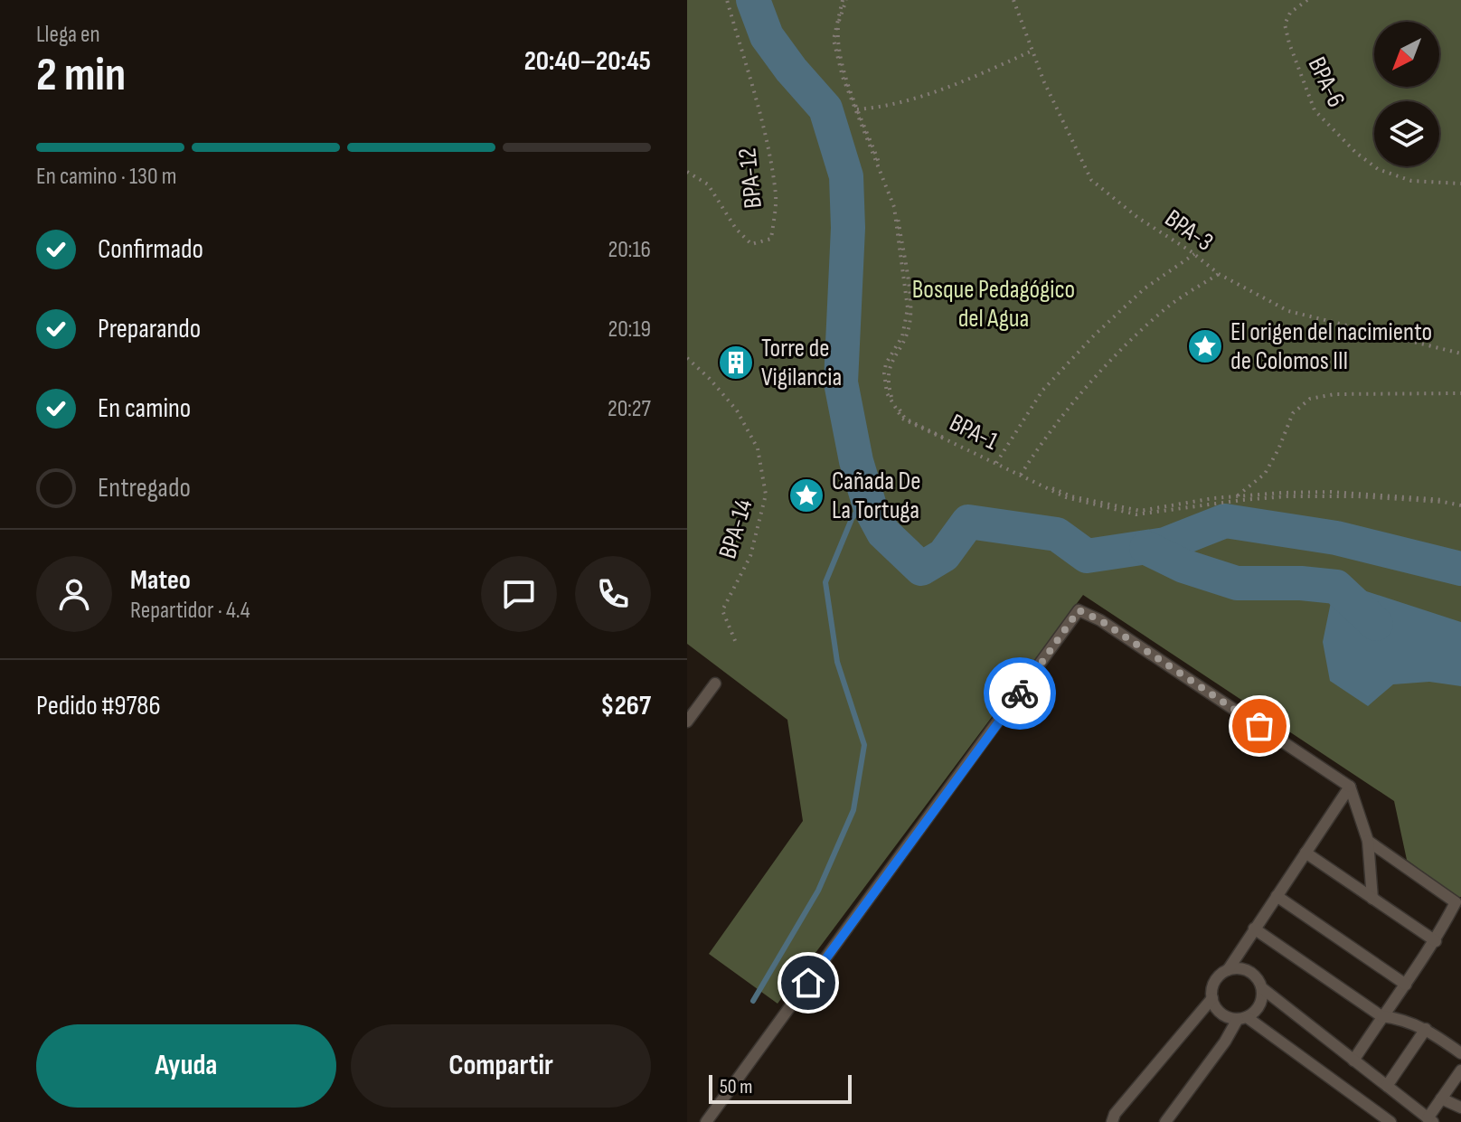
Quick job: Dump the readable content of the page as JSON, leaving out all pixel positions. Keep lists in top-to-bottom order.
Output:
{
  "streets": {
    "path": [
      "BPA-6",
      "BPA-12",
      "BPA-3",
      "BPA-1",
      "BPA-14"
    ]
  },
  "parks": ["Bosque Pedagógico del Agua"],
  "places": {
    "place": ["El origen del nacimiento de Colomos III", "Cañada De La Tortuga"],
    "building": ["Torre de Vigilancia"]
  },
  "scale_bar": "50 m",
  "north": "bottom left",
  "page": {
    "heading": ["2 min", "Llega en", "20:40–20:45"],
    "panel": [
      "Mateo",
      "Repartidor · 4.4",
      "Pedido #9786",
      "$267"
    ],
    "bar": "En camino · 130 m",
    "list": [
      ["Confirmado", "20:16"],
      ["Preparando", "20:19"],
      ["En camino", "20:27"],
      "Entregado"
    ],
    "buttons": ["Ayuda", "Compartir"],
    "scale": "50 m"
  }
}
